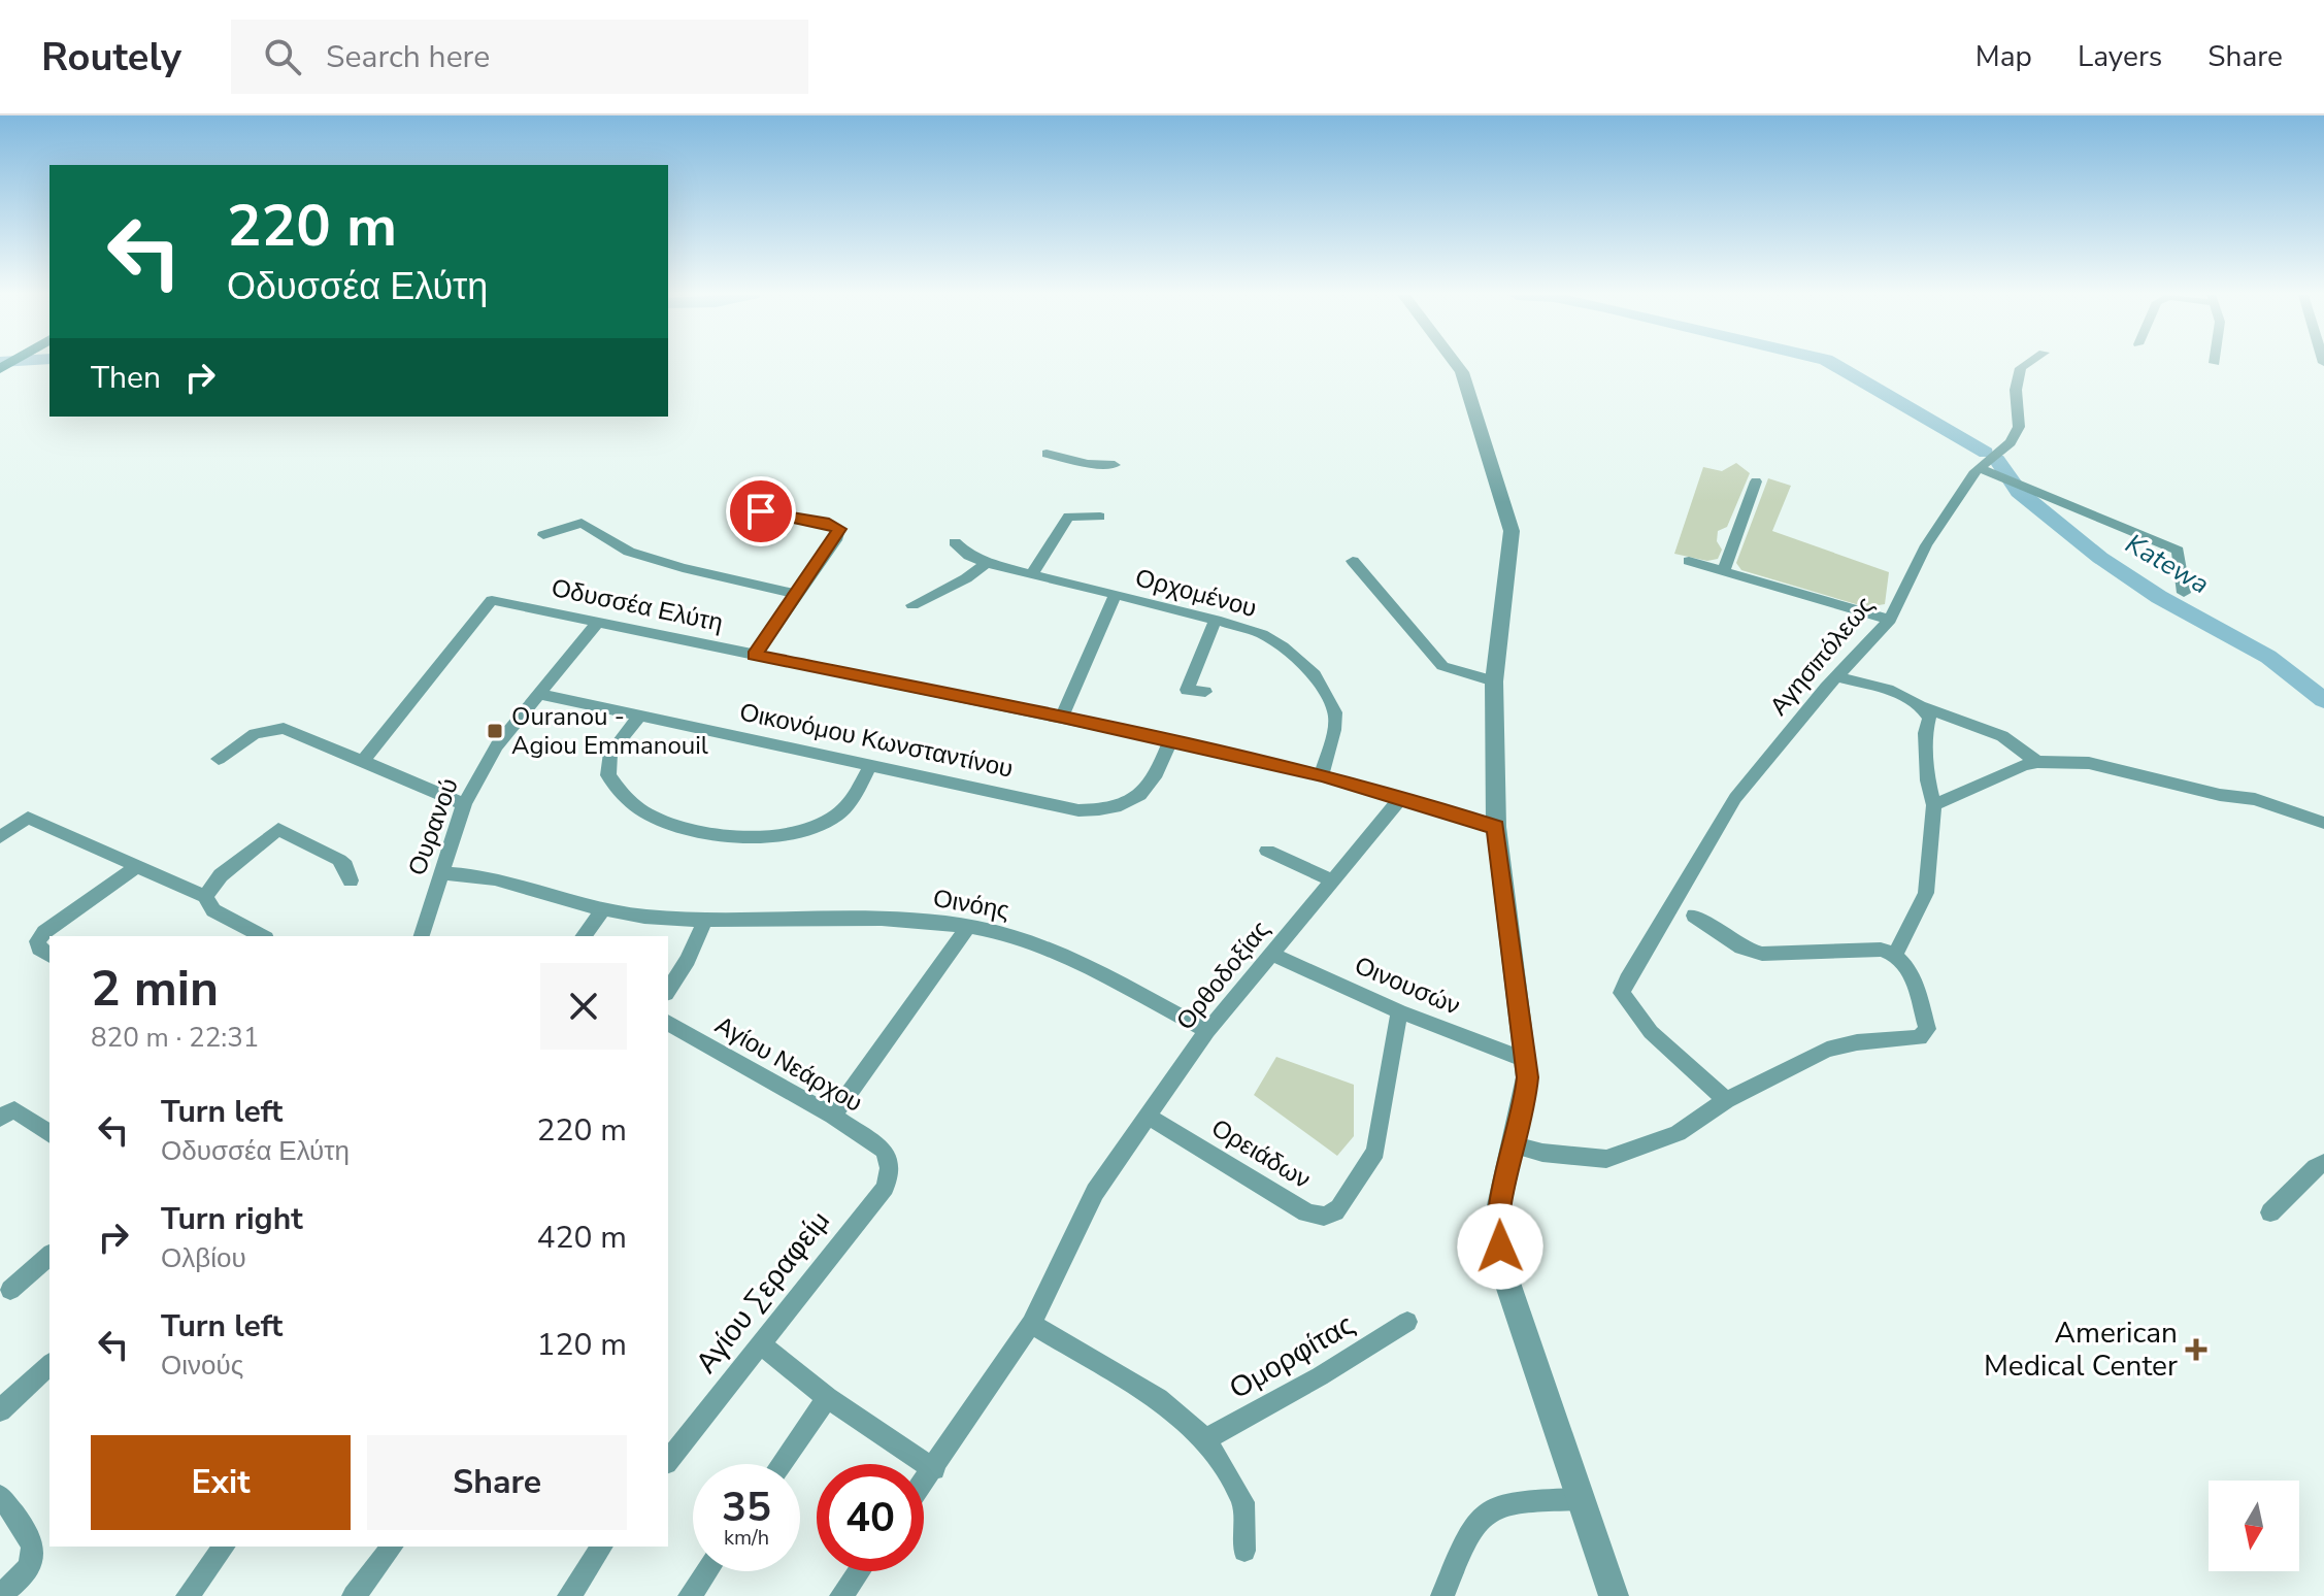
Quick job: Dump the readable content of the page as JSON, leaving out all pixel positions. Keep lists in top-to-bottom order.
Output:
{
  "streets": {
    "street": [
      "Ορχομένου",
      "Οδυσσέα Ελύτη",
      "Αγησιπόλεως",
      "Οικονόμου Κωνσταντίνου",
      "Ουρανού",
      "Οινόης",
      "Ορθοδοξίας",
      "Οινουσών",
      "Αγίου Νεάρχου",
      "Ορειάδων",
      "Αγίου Σεραφείμ",
      "Ομορφίτας"
    ]
  },
  "crossings": [
    ["Ορχομένου", "Οδυσσέα Ελύτη"],
    ["Οδυσσέα Ελύτη", "Οικονόμου Κωνσταντίνου"],
    ["Οδυσσέα Ελύτη", "Ουρανού"],
    ["Οδυσσέα Ελύτη", "Ορθοδοξίας"],
    ["Οικονόμου Κωνσταντίνου", "Ουρανού"],
    ["Ουρανού", "Οινόης"],
    ["Οινόης", "Ορθοδοξίας"],
    ["Ορθοδοξίας", "Οινουσών"],
    ["Ορθοδοξίας", "Ορειάδων"],
    ["Οινουσών", "Ορειάδων"],
    ["Αγίου Νεάρχου", "Αγίου Σεραφείμ"]
  ],
  "water": ["Katewa"],
  "places": {
    "transit": ["Ouranou - Agiou Emmanouil"],
    "health": ["American Medical Center"]
  },
  "north": "bottom",
  "page": {
    "header": "Routely",
    "search": "Search here",
    "nav": ["Map", "Layers", "Share"],
    "turn": ["220 m", "Οδυσσέα Ελύτη"],
    "then": "Then",
    "heading": ["2 min", "820 m · 22:31"],
    "list": [
      {
        "name": "Turn left",
        "note": "Οδυσσέα Ελύτη",
        "value": "220 m"
      },
      {
        "name": "Turn right",
        "note": "Ολβίου",
        "value": "420 m"
      },
      {
        "name": "Turn left",
        "note": "Οινούς",
        "value": "120 m"
      }
    ],
    "buttons": ["Exit", "Share"],
    "speed": "35 km/h",
    "limit": "40"
  }
}
